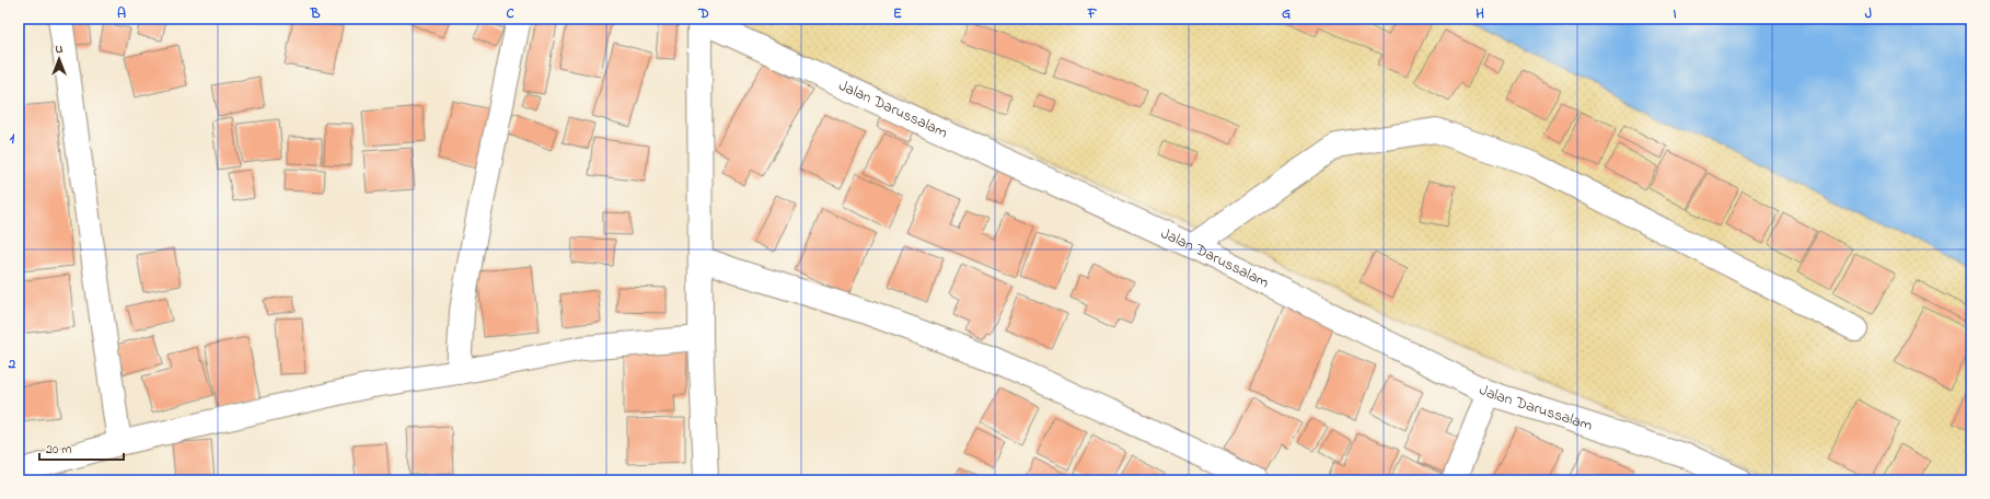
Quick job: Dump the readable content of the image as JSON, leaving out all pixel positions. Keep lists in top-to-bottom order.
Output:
{
  "streets": {
    "street": ["Jalan Darussalam"]
  },
  "scale_bar": "20 m",
  "north": "top",
  "grid": {
    "columns": [
      "A",
      "B",
      "C",
      "D",
      "E",
      "F",
      "G",
      "H",
      "I",
      "J"
    ],
    "rows": ["1", "2"]
  }
}
